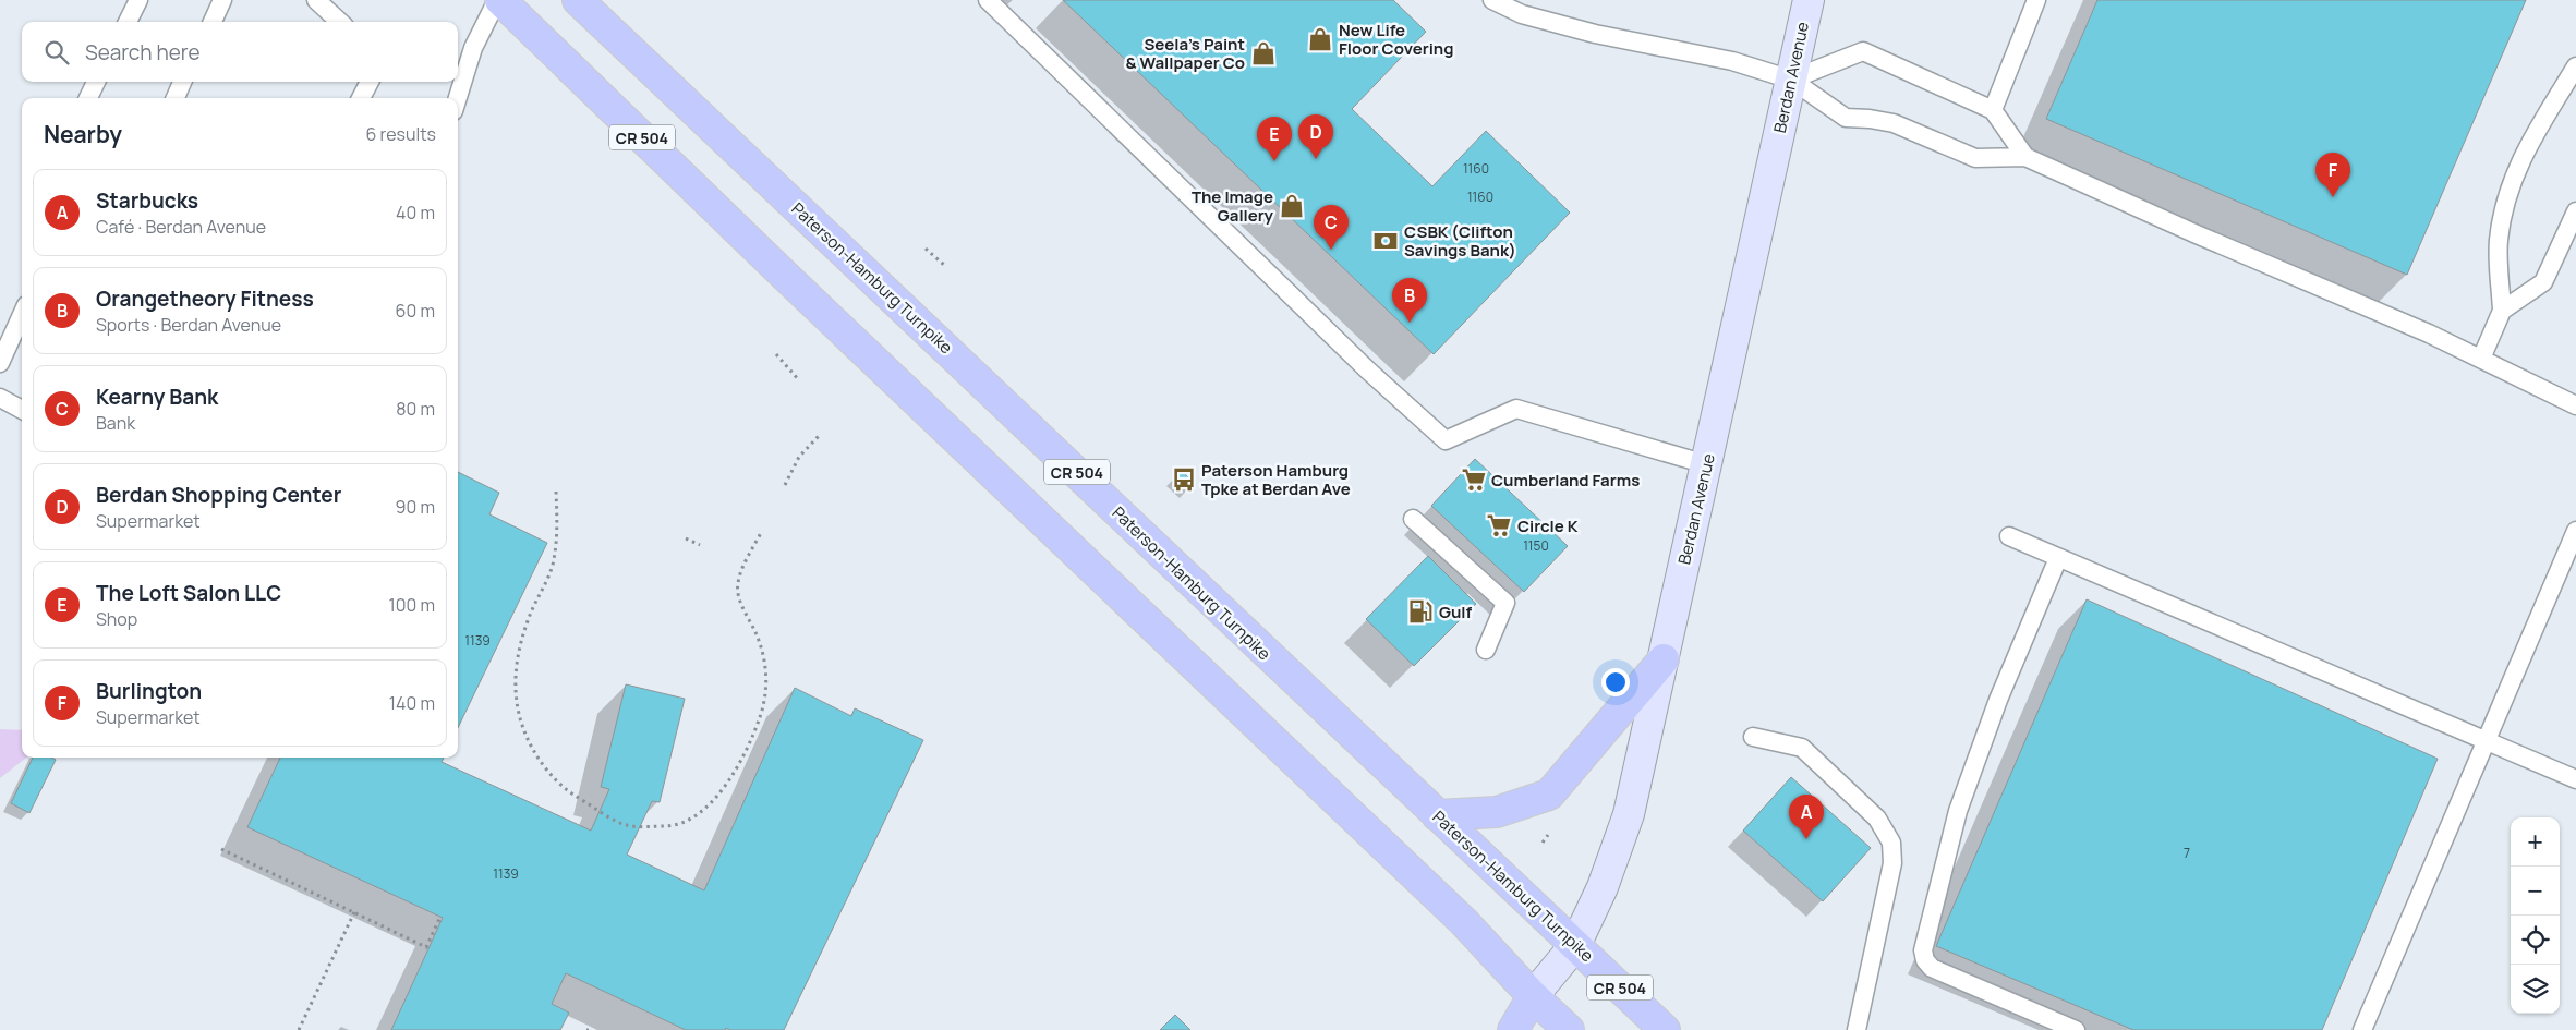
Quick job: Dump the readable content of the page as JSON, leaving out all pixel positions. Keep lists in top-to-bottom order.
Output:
{
  "streets": {
    "main road": ["Berdan Avenue", "CR 504", "Paterson-Hamburg Turnpike"]
  },
  "crossings": [
    ["Berdan Avenue", "CR 504"],
    ["Berdan Avenue", "Paterson-Hamburg Turnpike"]
  ],
  "places": {
    "shop": ["New Life Floor Covering", "Seela's Paint & Wallpaper Co", "The Image Gallery"],
    "bank": ["CSBK (Clifton Savings Bank)"],
    "bus stop": ["Paterson Hamburg Tpke at Berdan Ave"],
    "supermarket": ["Cumberland Farms", "Circle K"],
    "fuel station": ["Gulf"]
  },
  "house_numbers": [
    "1160",
    "1160",
    "1150",
    "1139",
    "7",
    "1139"
  ],
  "page": {
    "search": "Search here",
    "heading": ["Nearby", "6 results"],
    "pins": [
      "D",
      "E",
      "F",
      "C",
      "B",
      "A"
    ],
    "list": [
      {
        "mark": "A",
        "name": "Starbucks",
        "note": "Café · Berdan Avenue",
        "value": "40 m"
      },
      {
        "mark": "B",
        "name": "Orangetheory Fitness",
        "note": "Sports · Berdan Avenue",
        "value": "60 m"
      },
      {
        "mark": "C",
        "name": "Kearny Bank",
        "note": "Bank",
        "value": "80 m"
      },
      {
        "mark": "D",
        "name": "Berdan Shopping Center",
        "note": "Supermarket",
        "value": "90 m"
      },
      {
        "mark": "E",
        "name": "The Loft Salon LLC",
        "note": "Shop",
        "value": "100 m"
      },
      {
        "mark": "F",
        "name": "Burlington",
        "note": "Supermarket",
        "value": "140 m"
      }
    ],
    "map_buttons": ["+", "−"]
  }
}
